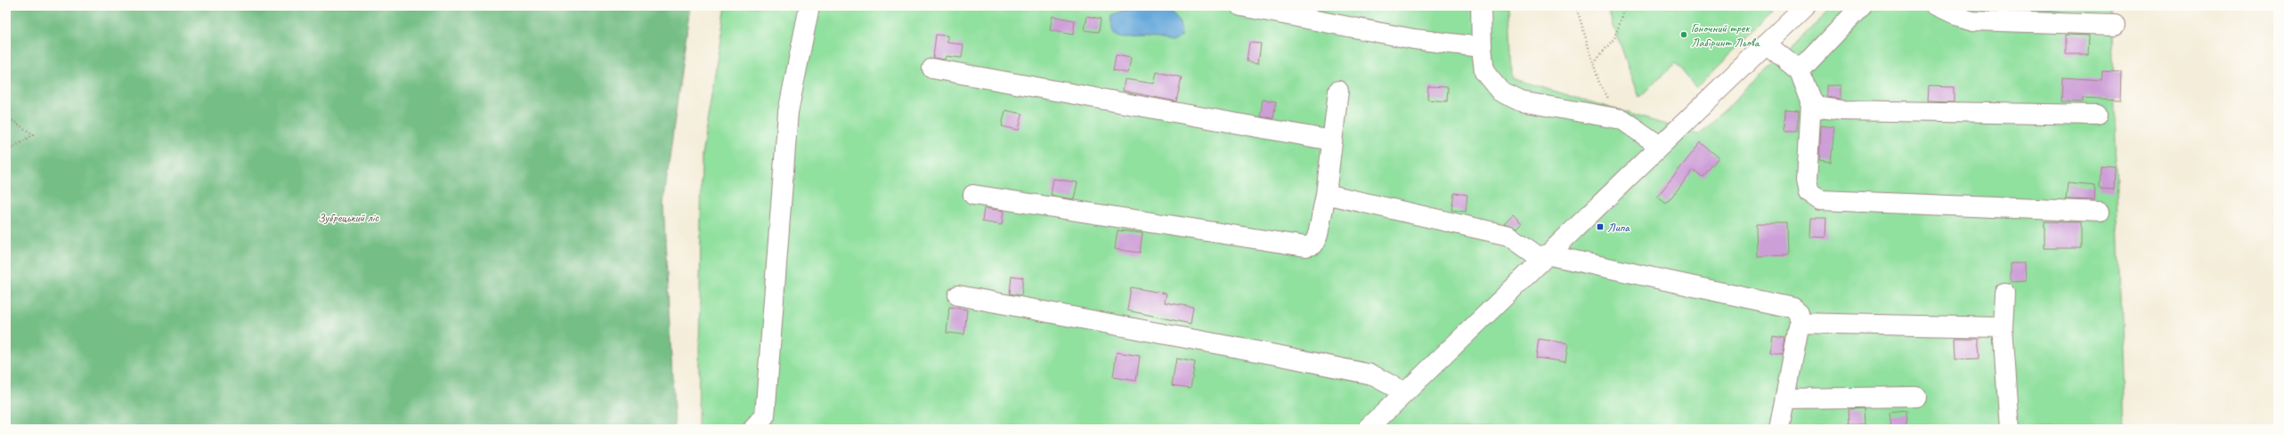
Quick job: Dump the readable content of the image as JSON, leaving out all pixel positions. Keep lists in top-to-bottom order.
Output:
{
  "parks": ["Зубрецький ліс"],
  "places": {
    "other": ["Гоночний трек Лабіринт Льова"],
    "transit": ["Липа"]
  }
}
